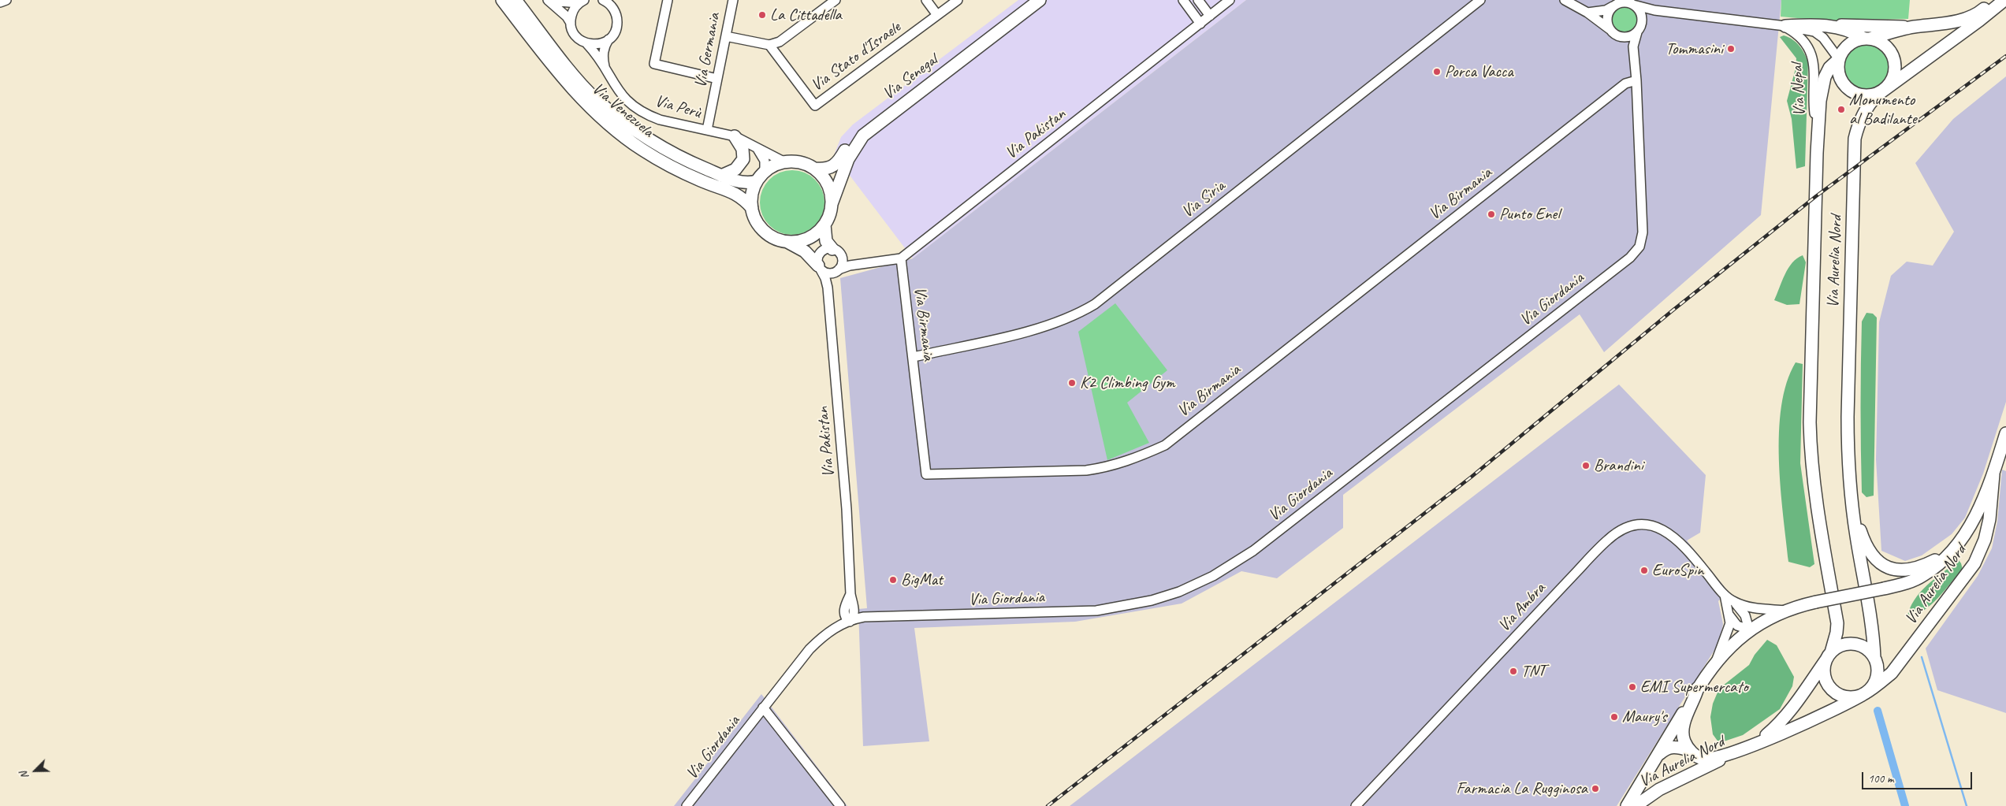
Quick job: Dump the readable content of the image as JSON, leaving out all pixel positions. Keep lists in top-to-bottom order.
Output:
{
  "streets": {
    "main road": ["Via Senegal", "Via Venezuela", "Via Aurelia Nord"],
    "street": [
      "Via Germania",
      "Via Stato d'Israele",
      "Via Nepal",
      "Via Perù",
      "Via Pakistan",
      "Via Birmania",
      "Via Siria",
      "Via Giordania",
      "Via Ambra"
    ]
  },
  "crossings": [
    ["Via Germania", "Via Perù"],
    ["Via Senegal", "Via Perù"],
    ["Via Senegal", "Via Venezuela"],
    ["Via Nepal", "Via Aurelia Nord"],
    ["Via Nepal", "Via Giordania"],
    ["Via Perù", "Via Venezuela"],
    ["Via Venezuela", "Via Pakistan"],
    ["Via Pakistan", "Via Birmania"],
    ["Via Pakistan", "Via Giordania"],
    ["Via Birmania", "Via Siria"],
    ["Via Birmania", "Via Giordania"]
  ],
  "places": [
    "La Cittadella",
    "Tommasini",
    "Porca Vacca",
    "Monumento al Badilante",
    "Punto Enel",
    "K2 Climbing Gym",
    "Brandini",
    "EuroSpin",
    "BigMat",
    "TNT",
    "EMI Supermercato",
    "Maury's",
    "Farmacia La Rugginosa"
  ],
  "scale_bar": "100 m",
  "north": "bottom left"
}
